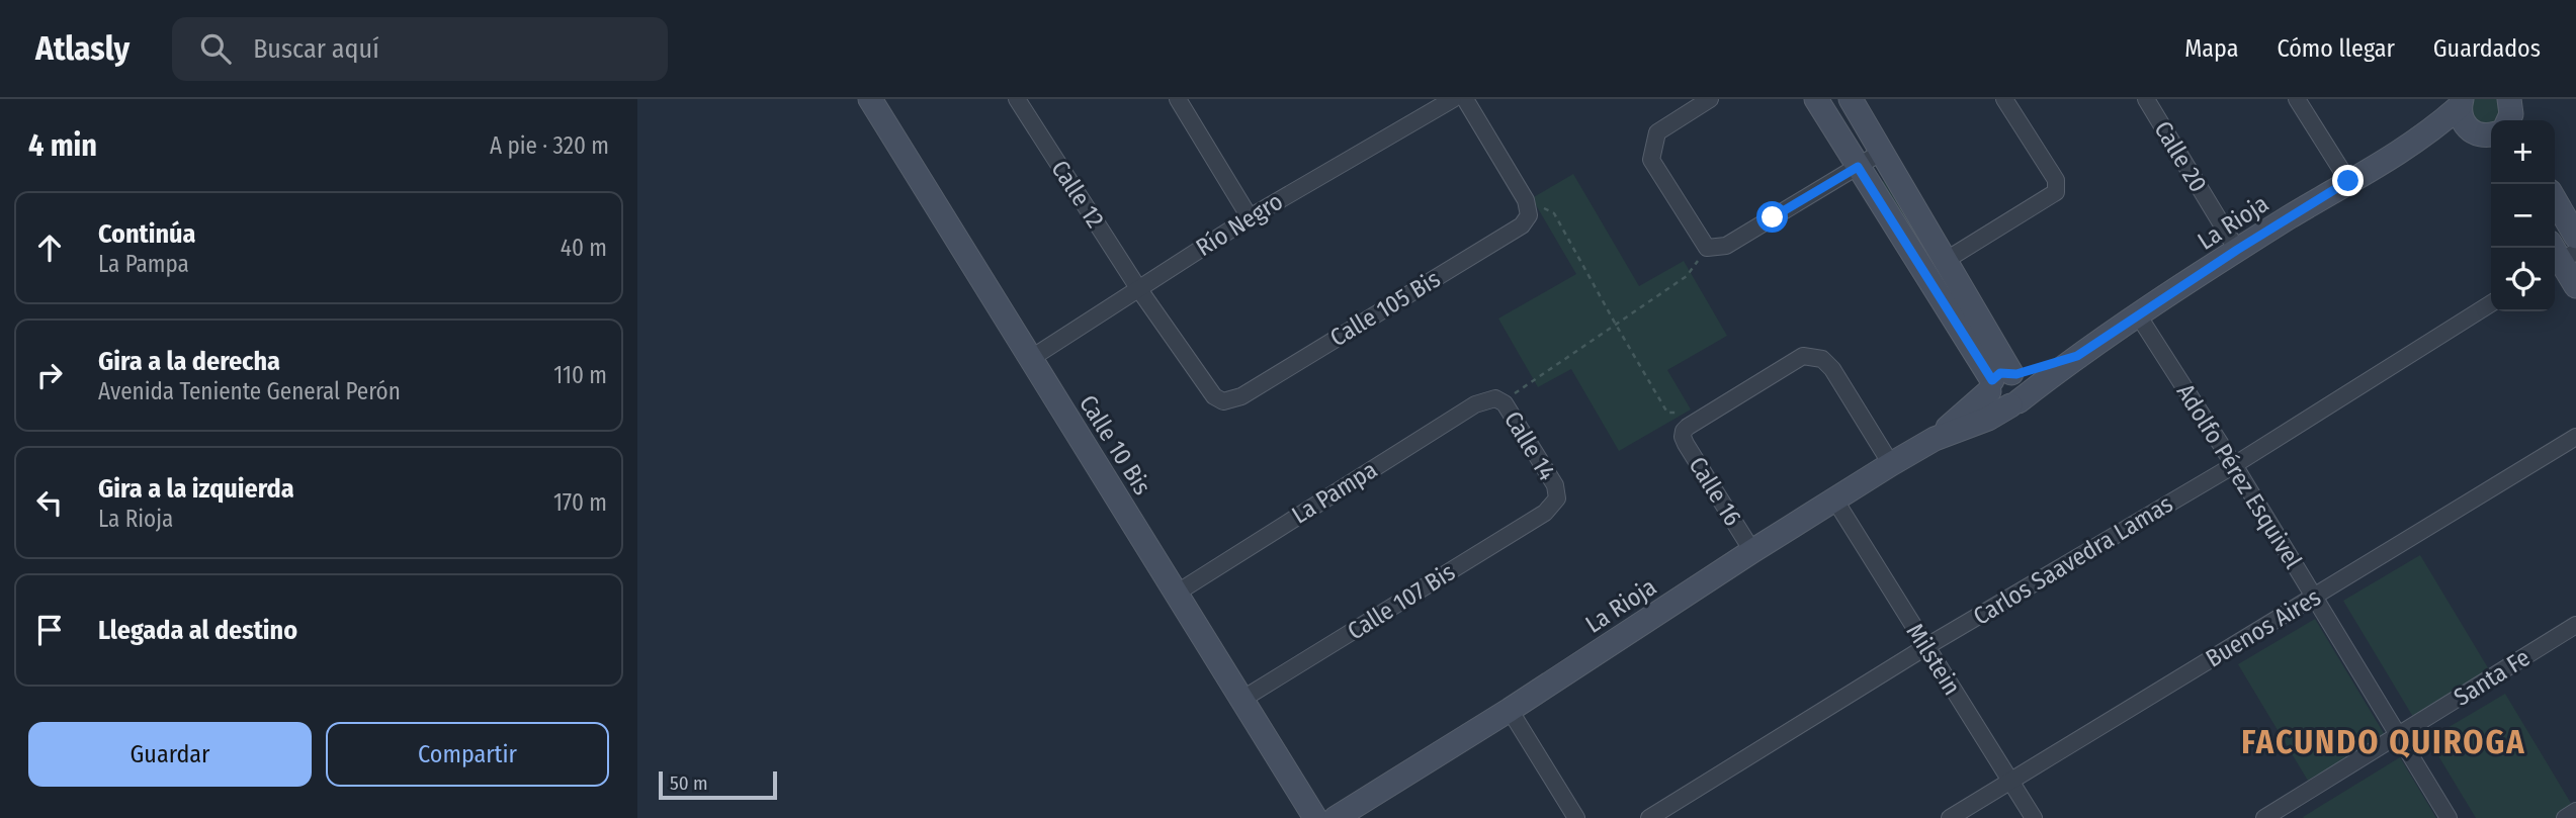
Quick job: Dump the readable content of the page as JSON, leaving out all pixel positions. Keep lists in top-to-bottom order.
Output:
{
  "streets": {
    "main road": ["La Rioja", "Calle 10 Bis"],
    "street": [
      "Calle 20",
      "Calle 12",
      "Río Negro",
      "Calle 105 Bis",
      "Calle 14",
      "Adolfo Pérez Esquivel",
      "Calle 16",
      "La Pampa",
      "Carlos Saavedra Lamas",
      "Calle 107 Bis",
      "Buenos Aires",
      "Milstein",
      "Santa Fe"
    ]
  },
  "crossings": [
    ["Calle 20", "La Rioja"],
    ["Calle 12", "Río Negro"],
    ["Calle 12", "Calle 105 Bis"],
    ["La Rioja", "Adolfo Pérez Esquivel"],
    ["La Rioja", "Calle 16"],
    ["La Rioja", "Milstein"],
    ["Río Negro", "Calle 10 Bis"],
    ["Calle 10 Bis", "La Pampa"],
    ["Calle 10 Bis", "Calle 107 Bis"],
    ["Calle 14", "La Pampa"],
    ["Calle 14", "Calle 107 Bis"],
    ["Adolfo Pérez Esquivel", "Carlos Saavedra Lamas"],
    ["Adolfo Pérez Esquivel", "Buenos Aires"],
    ["Adolfo Pérez Esquivel", "Santa Fe"],
    ["Carlos Saavedra Lamas", "Milstein"],
    ["Buenos Aires", "Milstein"]
  ],
  "districts": ["FACUNDO QUIROGA"],
  "scale_bar": "50 m",
  "page": {
    "header": "Atlasly",
    "search": "Buscar aquí",
    "nav": ["Mapa", "Cómo llegar", "Guardados"],
    "heading": ["4 min", "A pie · 320 m"],
    "map_buttons": ["+", "−"],
    "list": [
      ["Continúa", "La Pampa", "40 m"],
      ["Gira a la derecha", "Avenida Teniente General Perón", "110 m"],
      ["Gira a la izquierda", "La Rioja", "170 m"],
      "Llegada al destino"
    ],
    "buttons": ["Guardar", "Compartir"],
    "scale": "50 m"
  }
}
